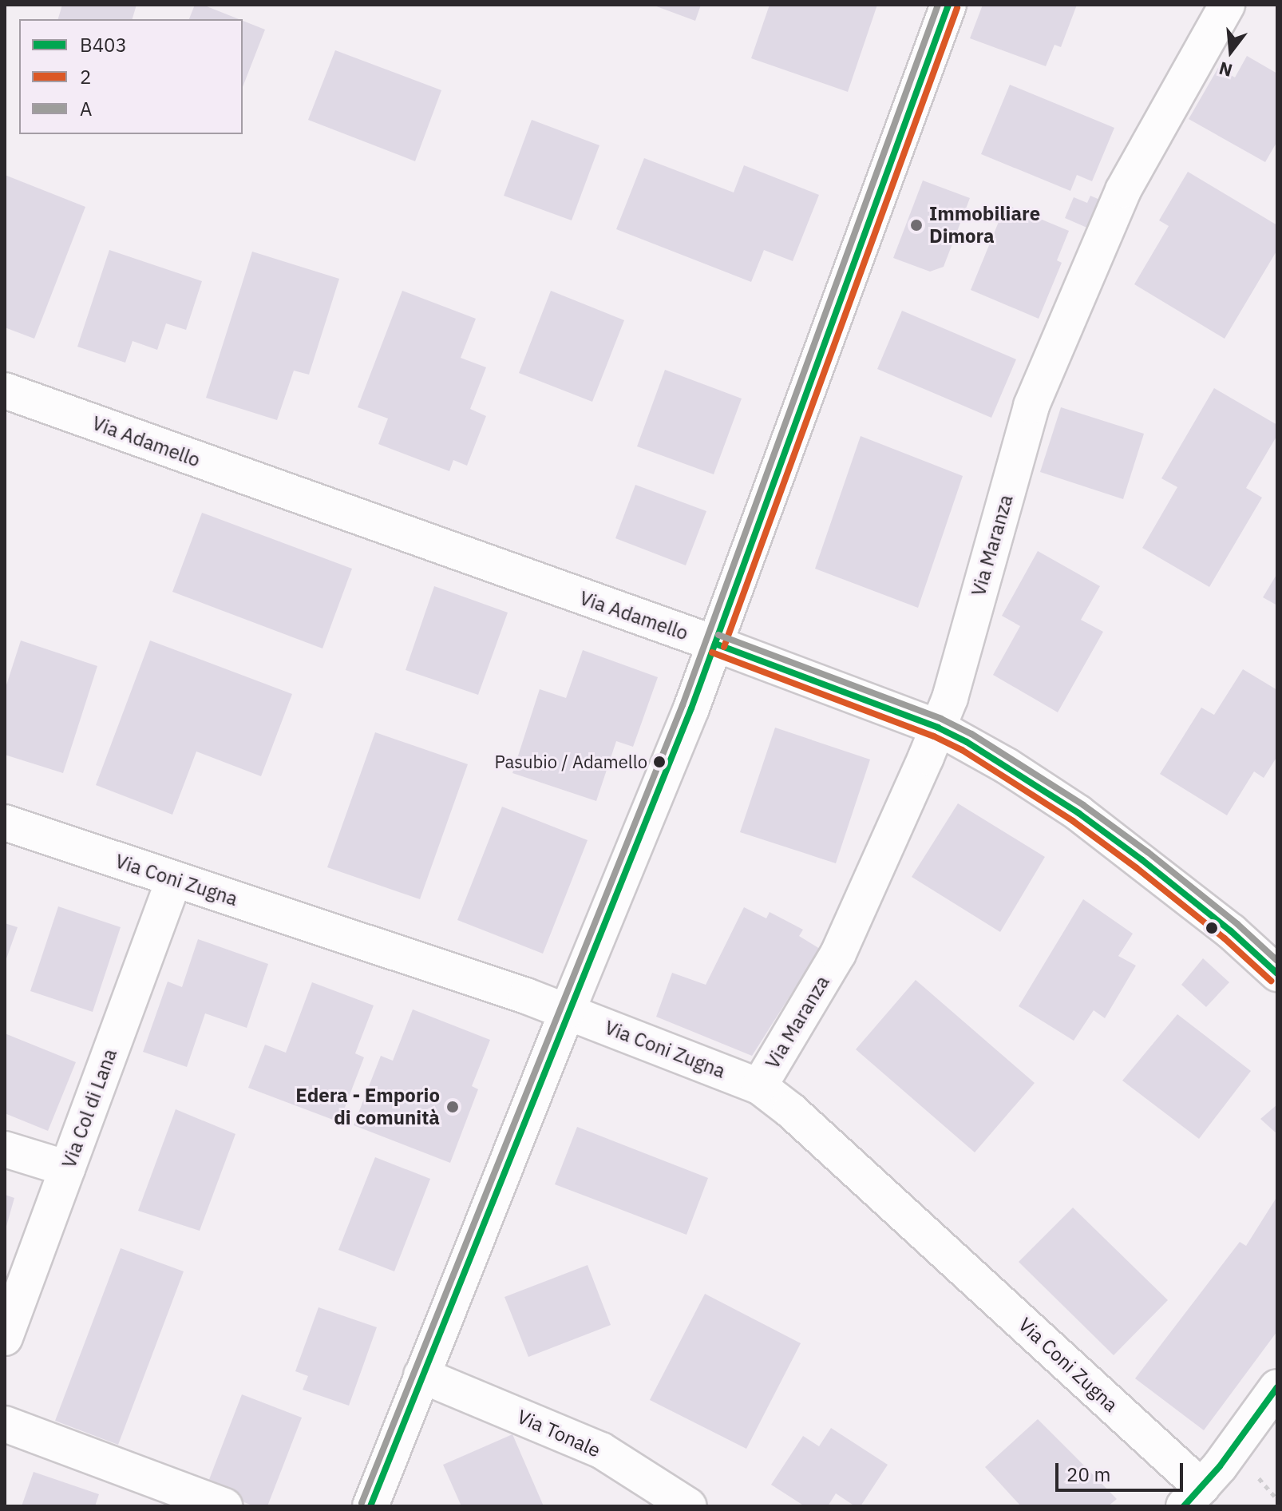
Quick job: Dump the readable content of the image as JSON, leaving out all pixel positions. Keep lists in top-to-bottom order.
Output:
{
  "streets": {
    "street": [
      "Via Adamello",
      "Via Maranza",
      "Via Coni Zugna",
      "Via Col di Lana",
      "Via Tonale"
    ]
  },
  "crossings": [
    ["Via Adamello", "Via Maranza"],
    ["Via Maranza", "Via Coni Zugna"],
    ["Via Coni Zugna", "Via Col di Lana"]
  ],
  "places": ["Immobiliare Dimora", "Pasubio / Adamello", "Edera - Emporio di comunità"],
  "lines": ["transit line B403", "transit line A", "transit line 2"],
  "legend": ["B403", "2", "A"],
  "scale_bar": "20 m",
  "north": "bottom"
}
